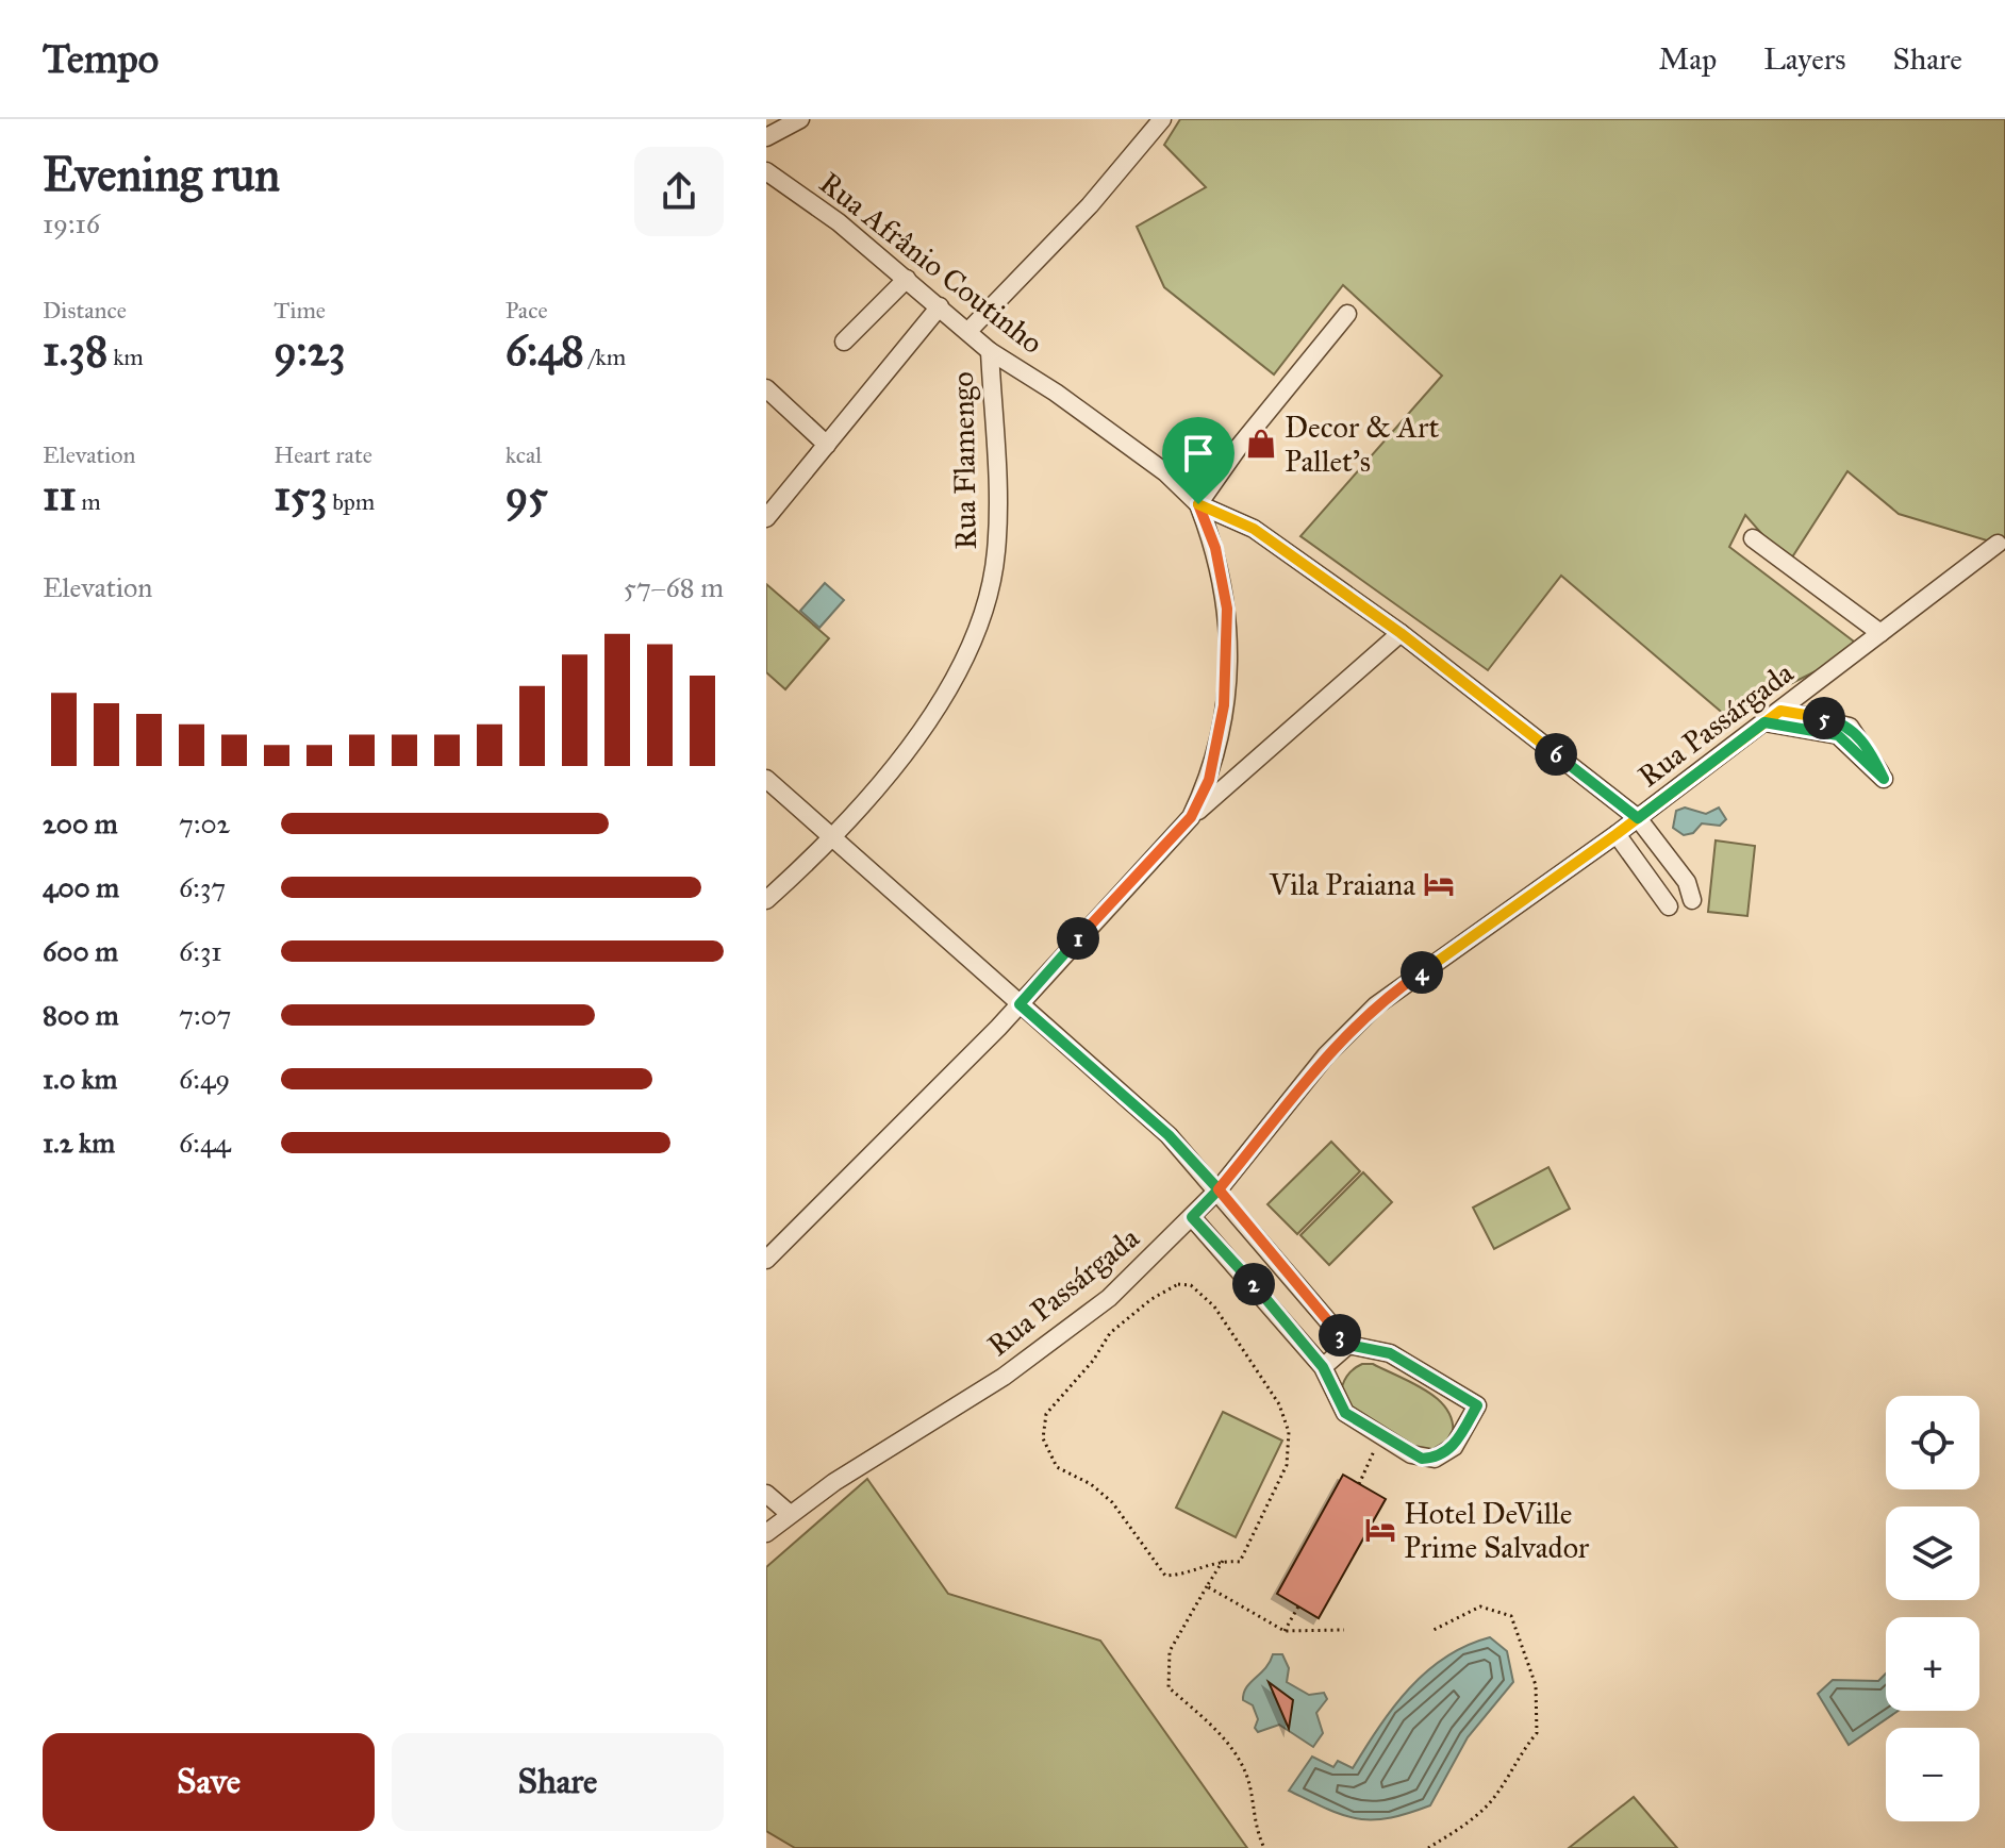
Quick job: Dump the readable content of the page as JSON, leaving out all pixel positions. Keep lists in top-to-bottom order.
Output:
{
  "streets": {
    "street": ["Rua Afrânio Coutinho", "Rua Flamengo", "Rua Passárgada"]
  },
  "crossings": [
    ["Rua Afrânio Coutinho", "Rua Flamengo"],
    ["Rua Afrânio Coutinho", "Rua Passárgada"]
  ],
  "places": {
    "shop": ["Decor & Art Pallet's"],
    "hotel": ["Vila Praiana", "Hotel DeVille Prime Salvador"]
  },
  "page": {
    "header": "Tempo",
    "nav": ["Map", "Layers", "Share"],
    "heading": ["Evening run", "19:16"],
    "stats": [
      ["Distance", "1.38 km"],
      ["Time", "9:23"],
      ["Pace", "6:48 /km"],
      ["Elevation", "11 m"],
      ["Heart rate", "153 bpm"],
      ["kcal", "95"]
    ],
    "chart": ["Elevation", "57–68 m"],
    "pins": [
      "5",
      "6",
      "1",
      "4",
      "2",
      "3"
    ],
    "list": [
      {
        "name": "200 m",
        "note": "7:02"
      },
      {
        "name": "400 m",
        "note": "6:37"
      },
      {
        "name": "600 m",
        "note": "6:31"
      },
      {
        "name": "800 m",
        "note": "7:07"
      },
      {
        "name": "1.0 km",
        "note": "6:49"
      },
      {
        "name": "1.2 km",
        "note": "6:44"
      }
    ],
    "map_buttons": ["+", "−"],
    "buttons": ["Save", "Share"]
  }
}
